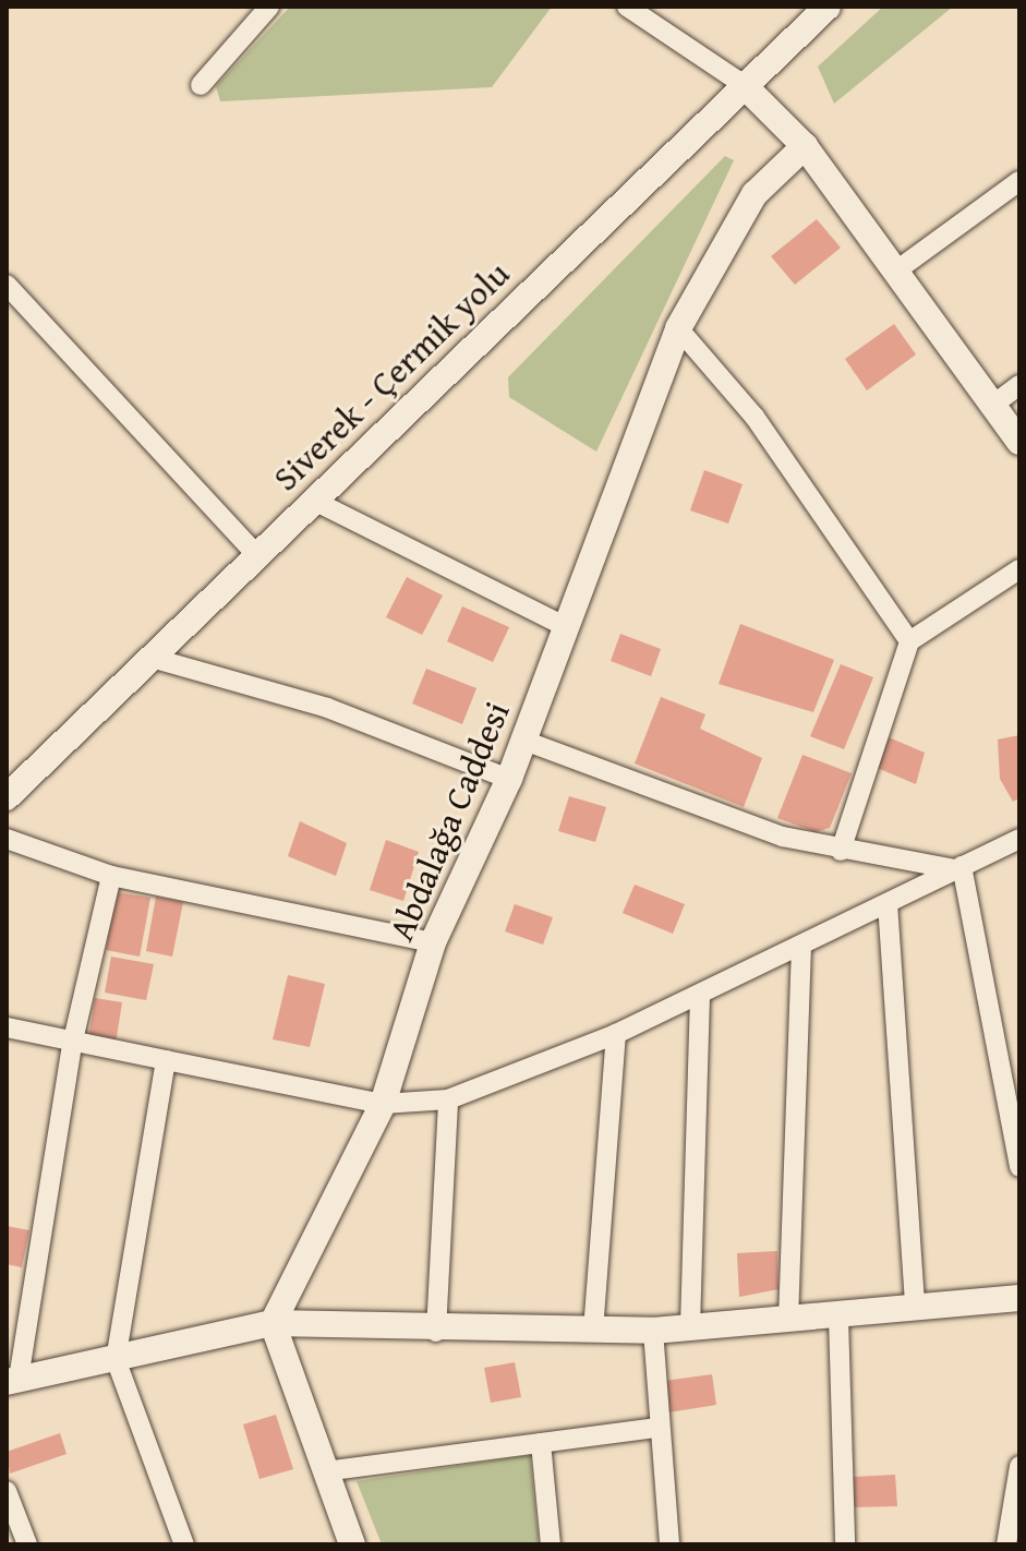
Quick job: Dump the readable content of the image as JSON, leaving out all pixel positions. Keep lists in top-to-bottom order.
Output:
{
  "streets": {
    "street": ["Siverek - Çermik yolu", "Abdalağa Caddesi"]
  }
}
